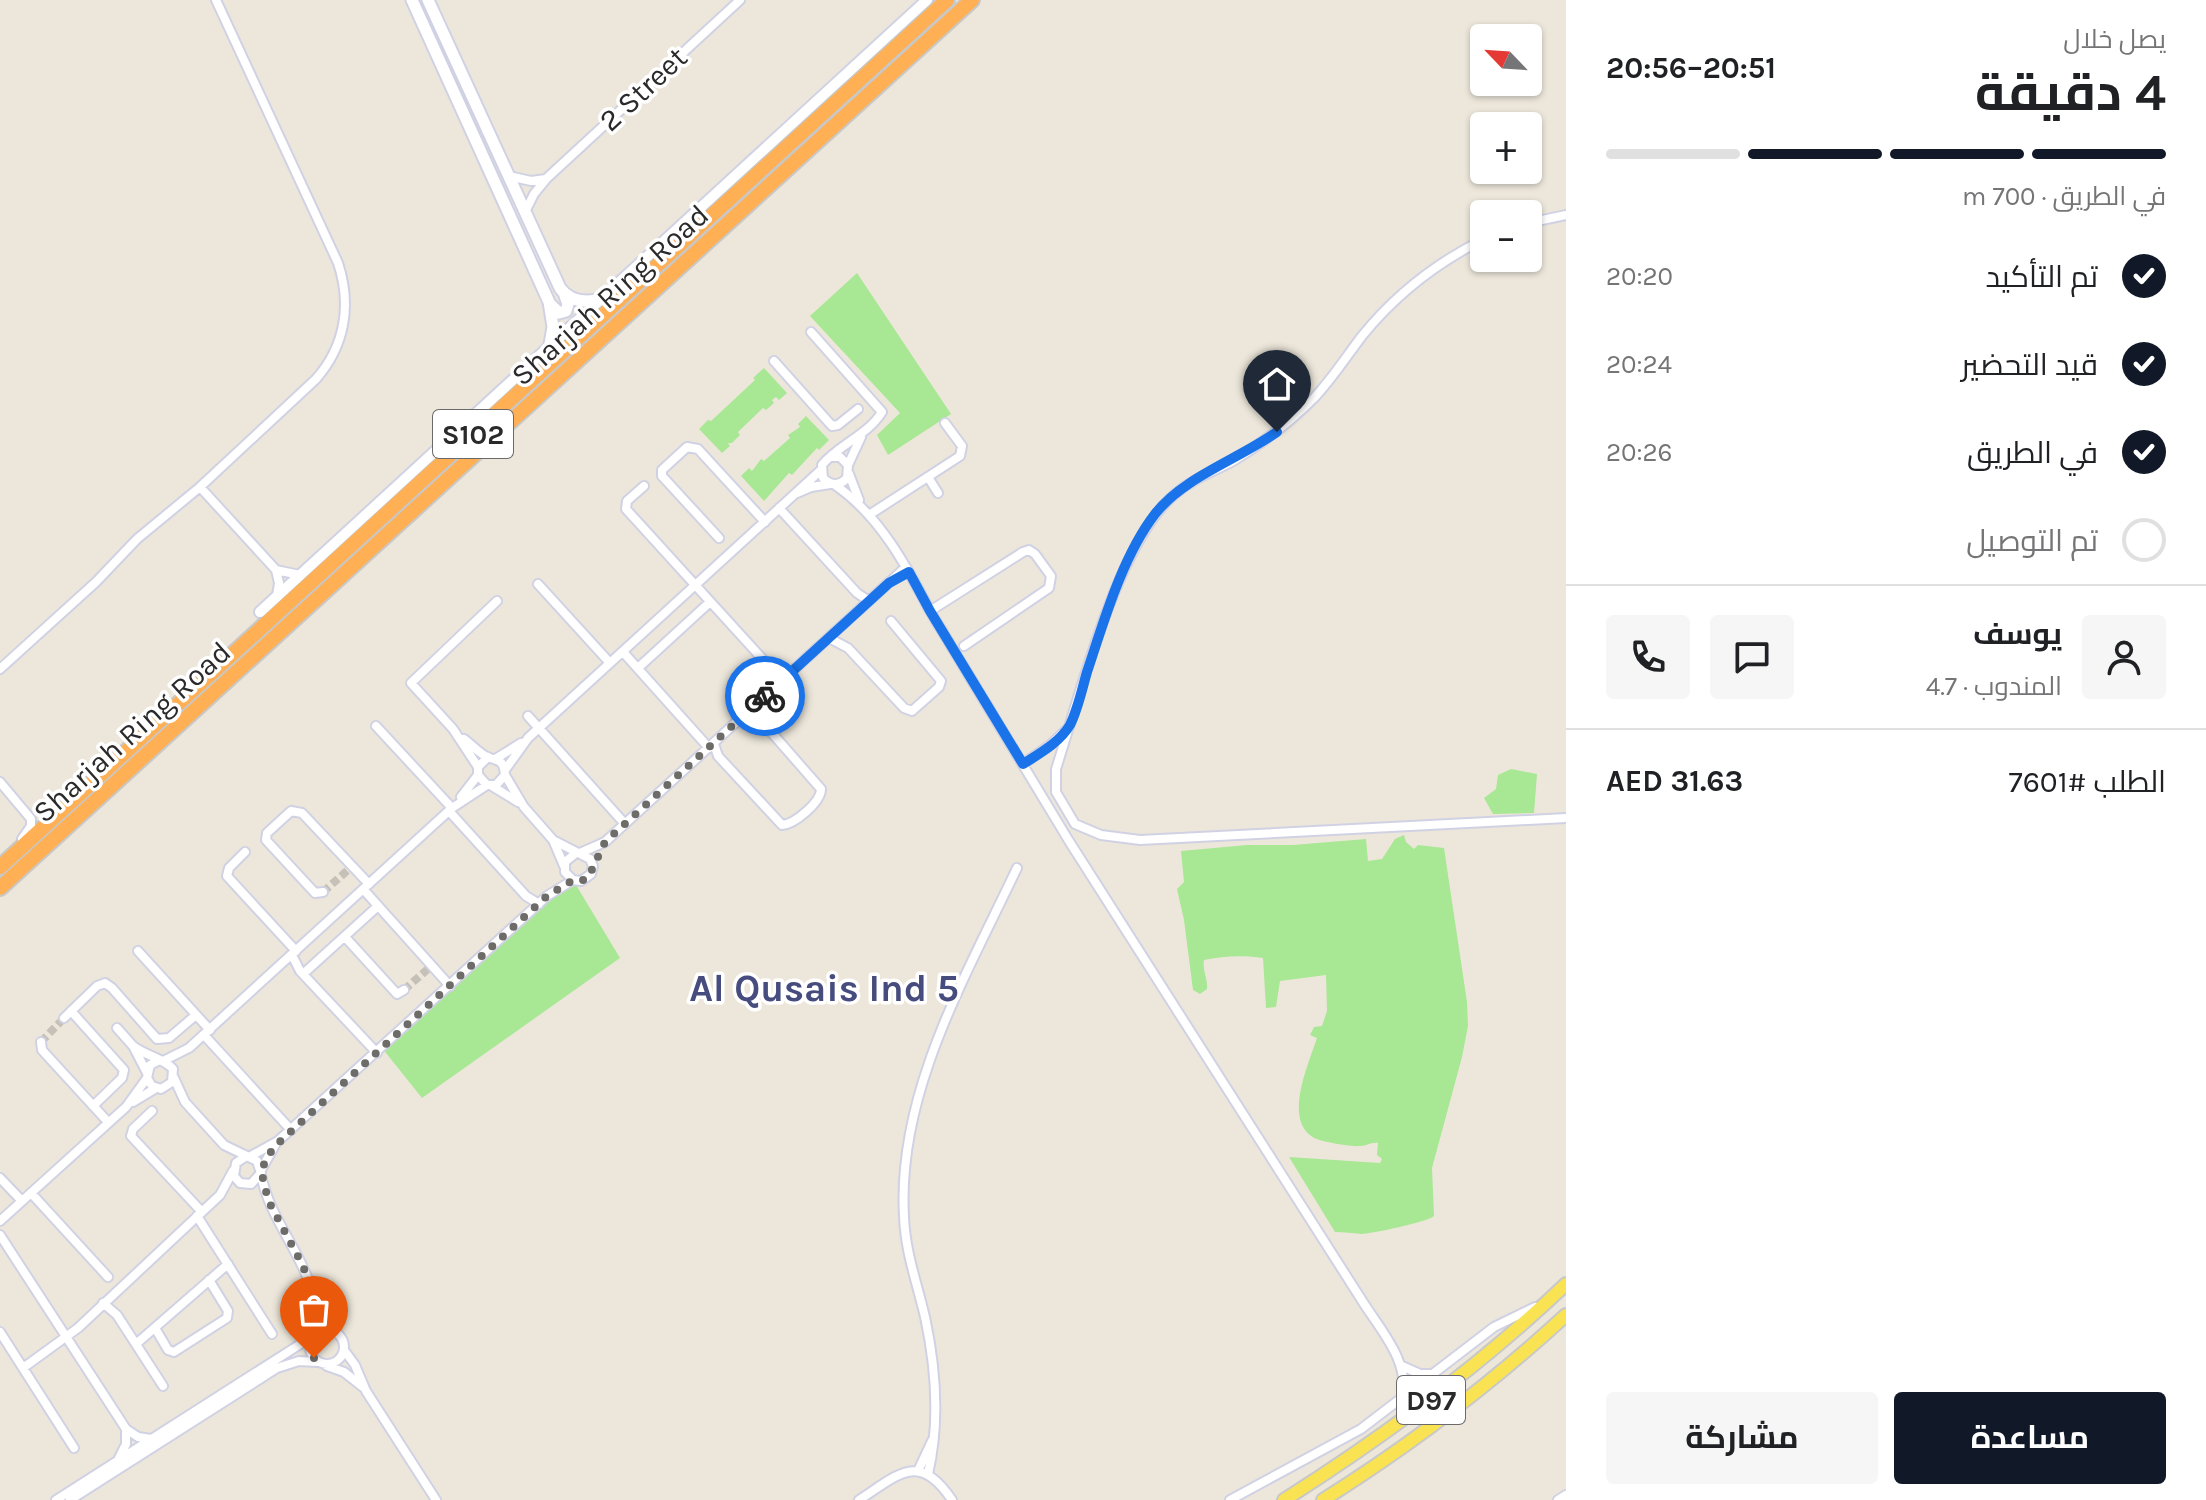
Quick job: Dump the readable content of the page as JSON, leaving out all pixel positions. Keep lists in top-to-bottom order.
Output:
{
  "streets": {
    "highway": ["Sharjah Ring Road", "S102"],
    "main road": ["D97"],
    "street": ["2 Street"]
  },
  "districts": ["Al Qusais Ind 5"],
  "north": "top left",
  "page": {
    "heading": ["4 دقيقة", "يصل خلال", "20:51–20:56"],
    "panel": [
      "يوسف",
      "المندوب · 4.7",
      "الطلب #7601",
      "AED 31.63"
    ],
    "map_buttons": ["+", "−"],
    "bar": "في الطريق · 700 m",
    "list": [
      ["تم التأكيد", "20:20"],
      ["قيد التحضير", "20:24"],
      ["في الطريق", "20:26"],
      "تم التوصيل"
    ],
    "buttons": ["مساعدة", "مشاركة"]
  }
}
